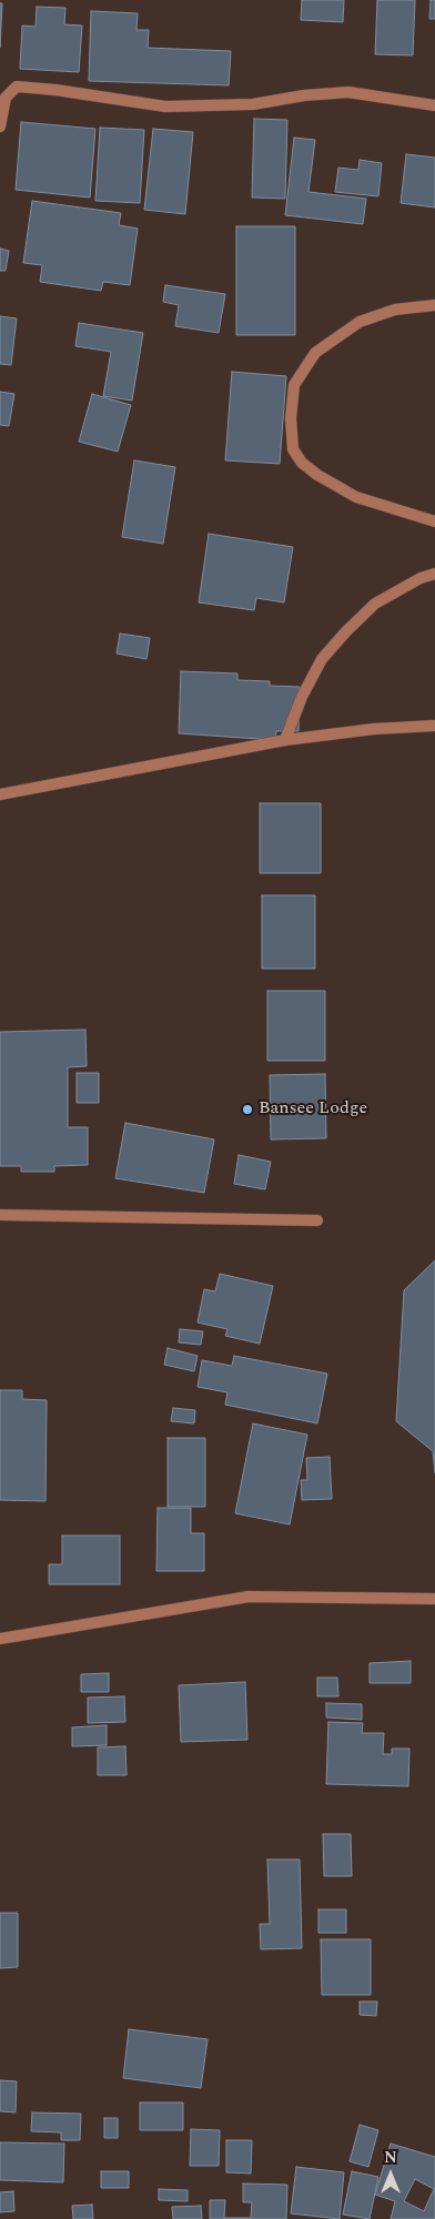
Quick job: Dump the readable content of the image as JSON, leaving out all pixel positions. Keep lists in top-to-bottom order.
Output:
{
  "places": ["Bansee Lodge"],
  "north": "top"
}
